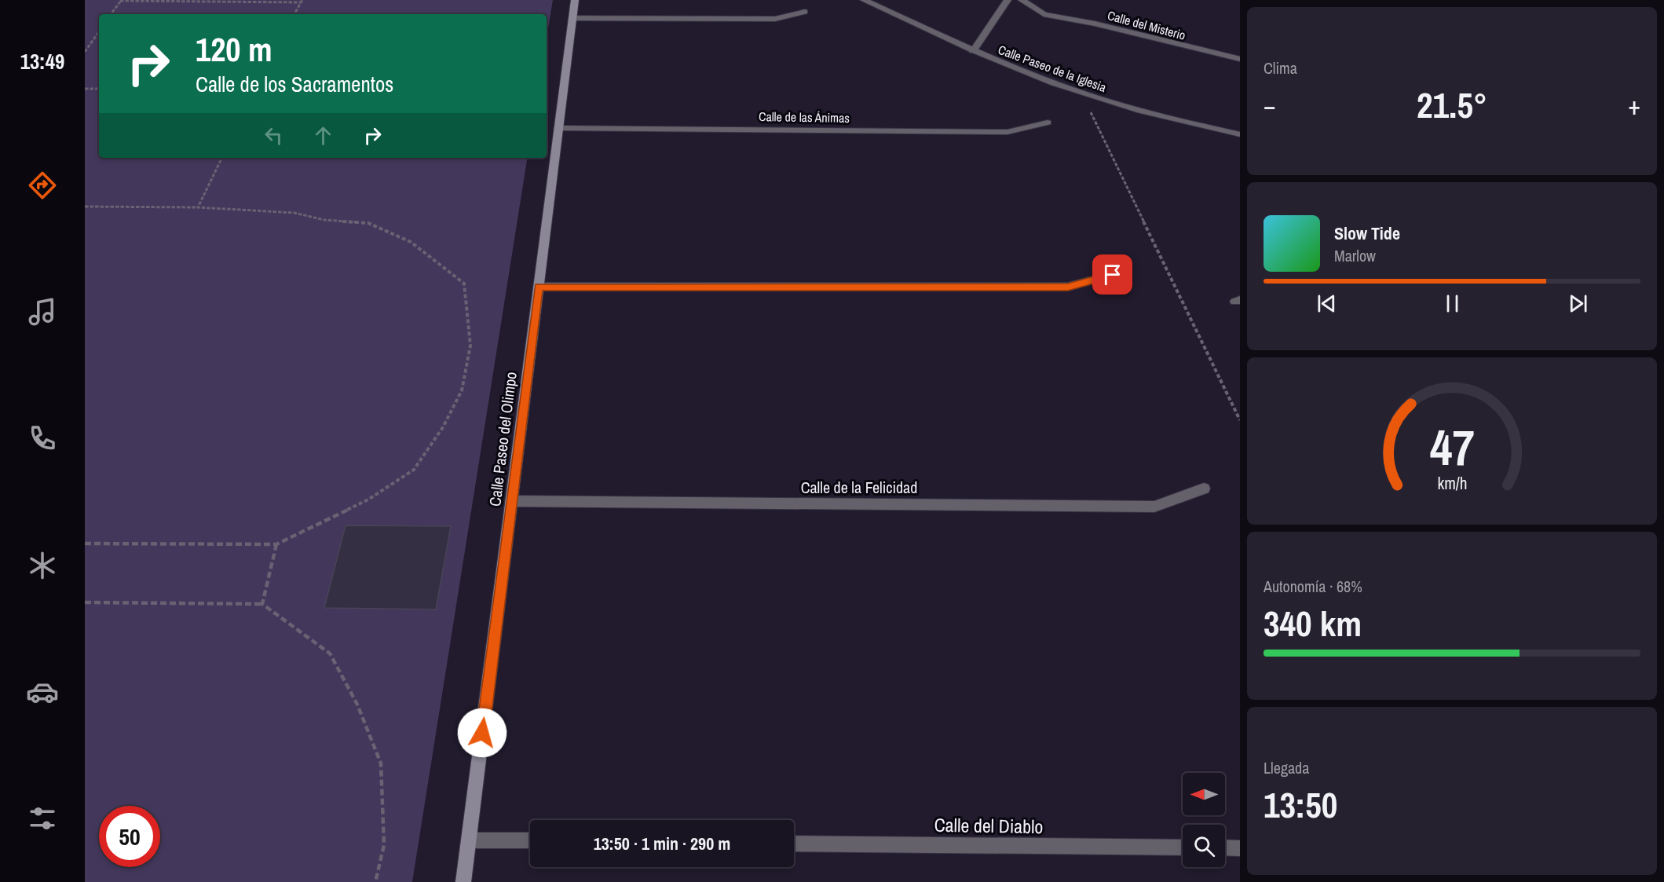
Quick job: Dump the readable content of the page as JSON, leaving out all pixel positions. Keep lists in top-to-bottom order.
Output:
{
  "streets": {
    "main road": ["Calle Paseo del Olimpo"],
    "street": [
      "Calle del Misterio",
      "Calle Paseo de la Iglesia",
      "Calle de las Ánimas",
      "Calle de la Felicidad",
      "Calle del Diablo"
    ]
  },
  "crossings": [
    ["Calle de las Ánimas", "Calle Paseo del Olimpo"],
    ["Calle Paseo del Olimpo", "Calle de la Felicidad"]
  ],
  "north": "left",
  "page": {
    "tabs": "13:49",
    "tile": [
      "Clima",
      ["Autonomía · 68%", "340 km"],
      ["Llegada", "13:50"]
    ],
    "turn": ["120 m", "Calle de los Sacramentos"],
    "heat": ["−", "21.5°", "+"],
    "song": ["Slow Tide", "Marlow"],
    "limit": "50",
    "trip": "13:50 · 1 min · 290 m",
    "gauge": ["47", "km/h"]
  }
}
